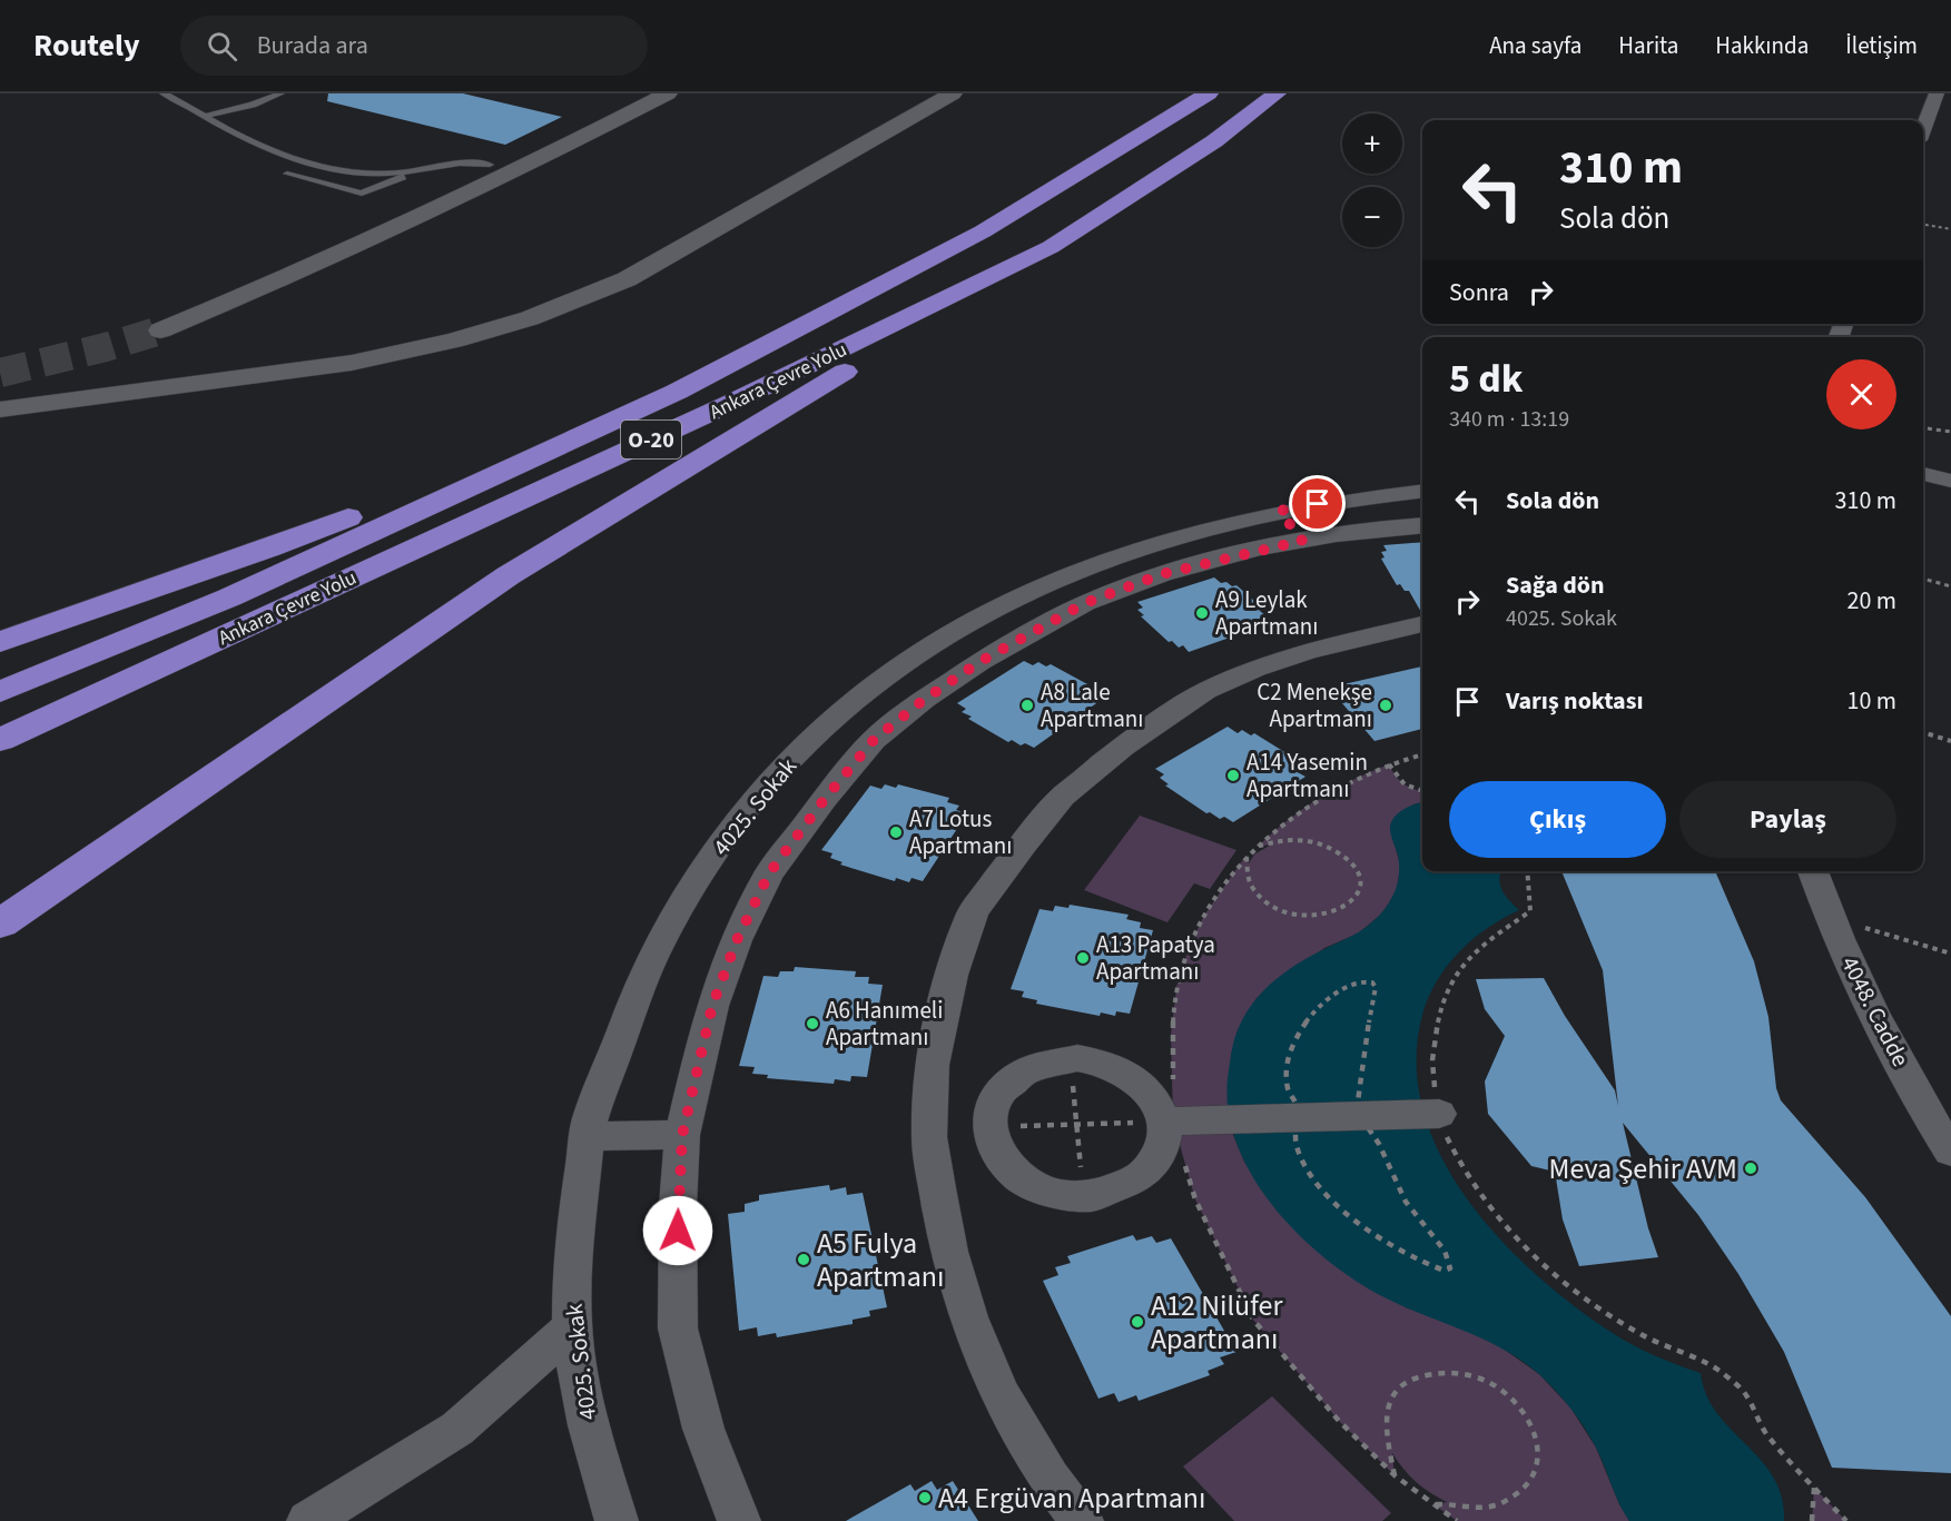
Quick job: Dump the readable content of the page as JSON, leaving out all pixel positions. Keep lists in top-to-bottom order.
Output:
{
  "streets": {
    "highway": ["Ankara Çevre Yolu", "O-20"],
    "street": ["4025. Sokak", "4048. Cadde"]
  },
  "places": [
    "A9 Leylak Apartmanı",
    "A8 Lale Apartmanı",
    "C2 Menekşe Apartmanı",
    "A14 Yasemin Apartmanı",
    "A7 Lotus Apartmanı",
    "A13 Papatya Apartmanı",
    "A6 Hanımeli Apartmanı",
    "Meva Şehir AVM",
    "A5 Fulya Apartmanı",
    "A12 Nilüfer Apartmanı",
    "A4 Ergüvan Apartmanı"
  ],
  "page": {
    "header": "Routely",
    "search": "Burada ara",
    "nav": [
      "Ana sayfa",
      "Harita",
      "Hakkında",
      "İletişim"
    ],
    "map_buttons": ["+", "−"],
    "turn": ["310 m", "Sola dön"],
    "then": "Sonra",
    "heading": ["5 dk", "340 m · 13:19"],
    "list": [
      {
        "name": "Sola dön",
        "value": "310 m"
      },
      {
        "name": "Sağa dön",
        "note": "4025. Sokak",
        "value": "20 m"
      },
      {
        "name": "Varış noktası",
        "value": "10 m"
      }
    ],
    "buttons": ["Çıkış", "Paylaş"]
  }
}
